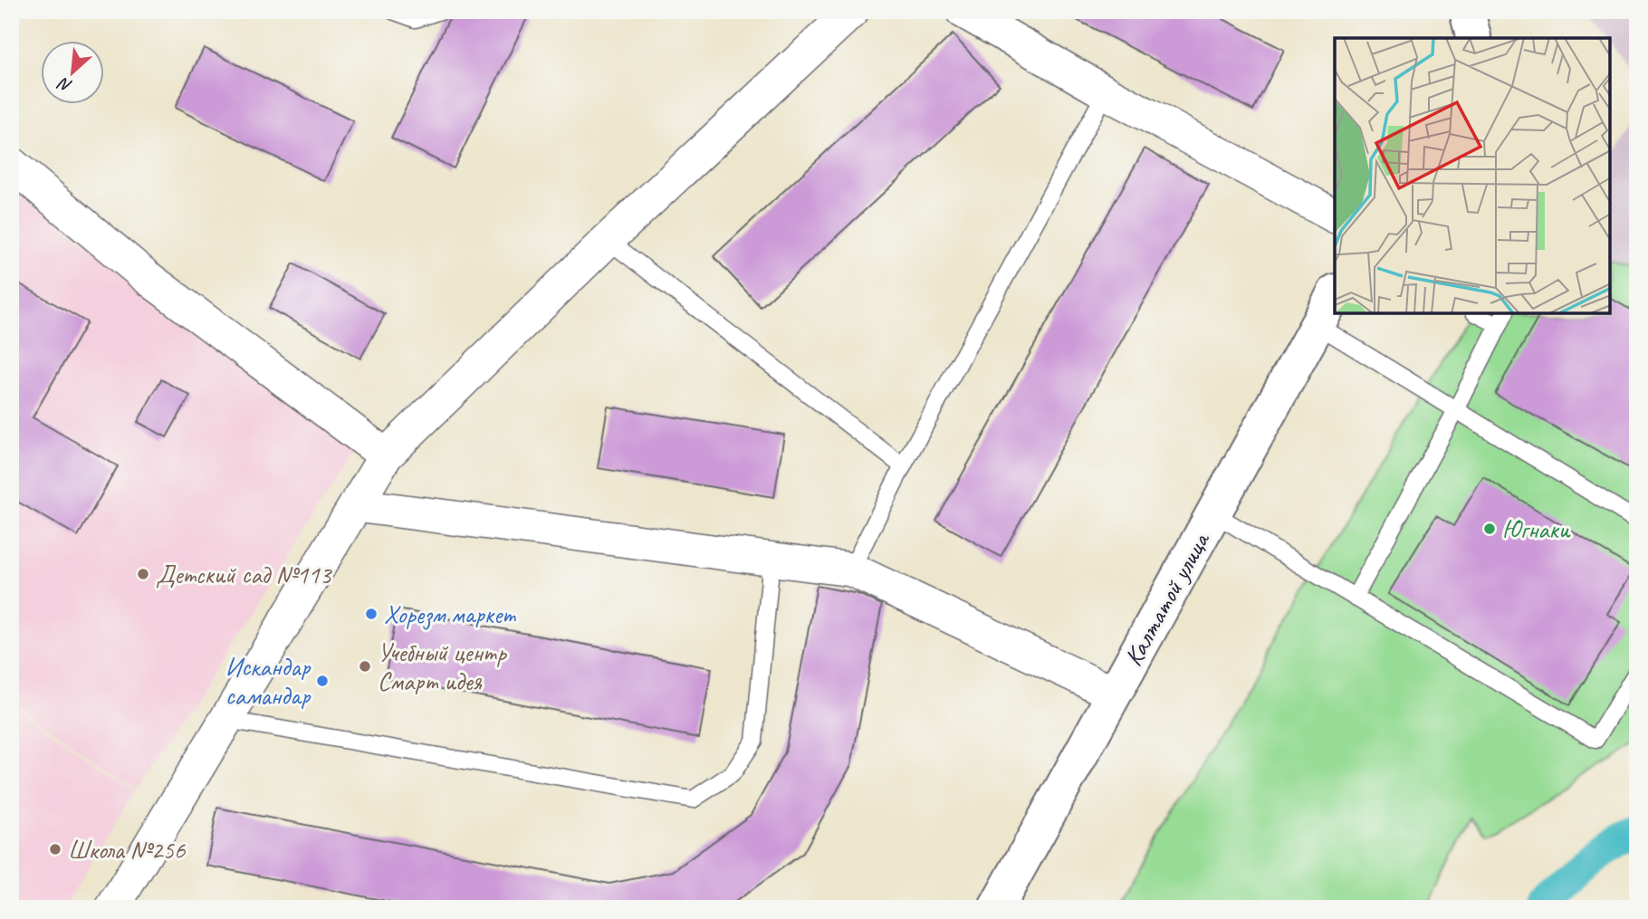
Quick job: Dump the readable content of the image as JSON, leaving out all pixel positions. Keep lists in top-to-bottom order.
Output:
{
  "streets": {
    "street": ["Калтатой улица"]
  },
  "places": [
    "Югнаки",
    "Детский сад №113",
    "Хорезм маркет",
    "Учебный центр Смарт идея",
    "Искандар самандар",
    "Школа №256"
  ],
  "north": "bottom left"
}
